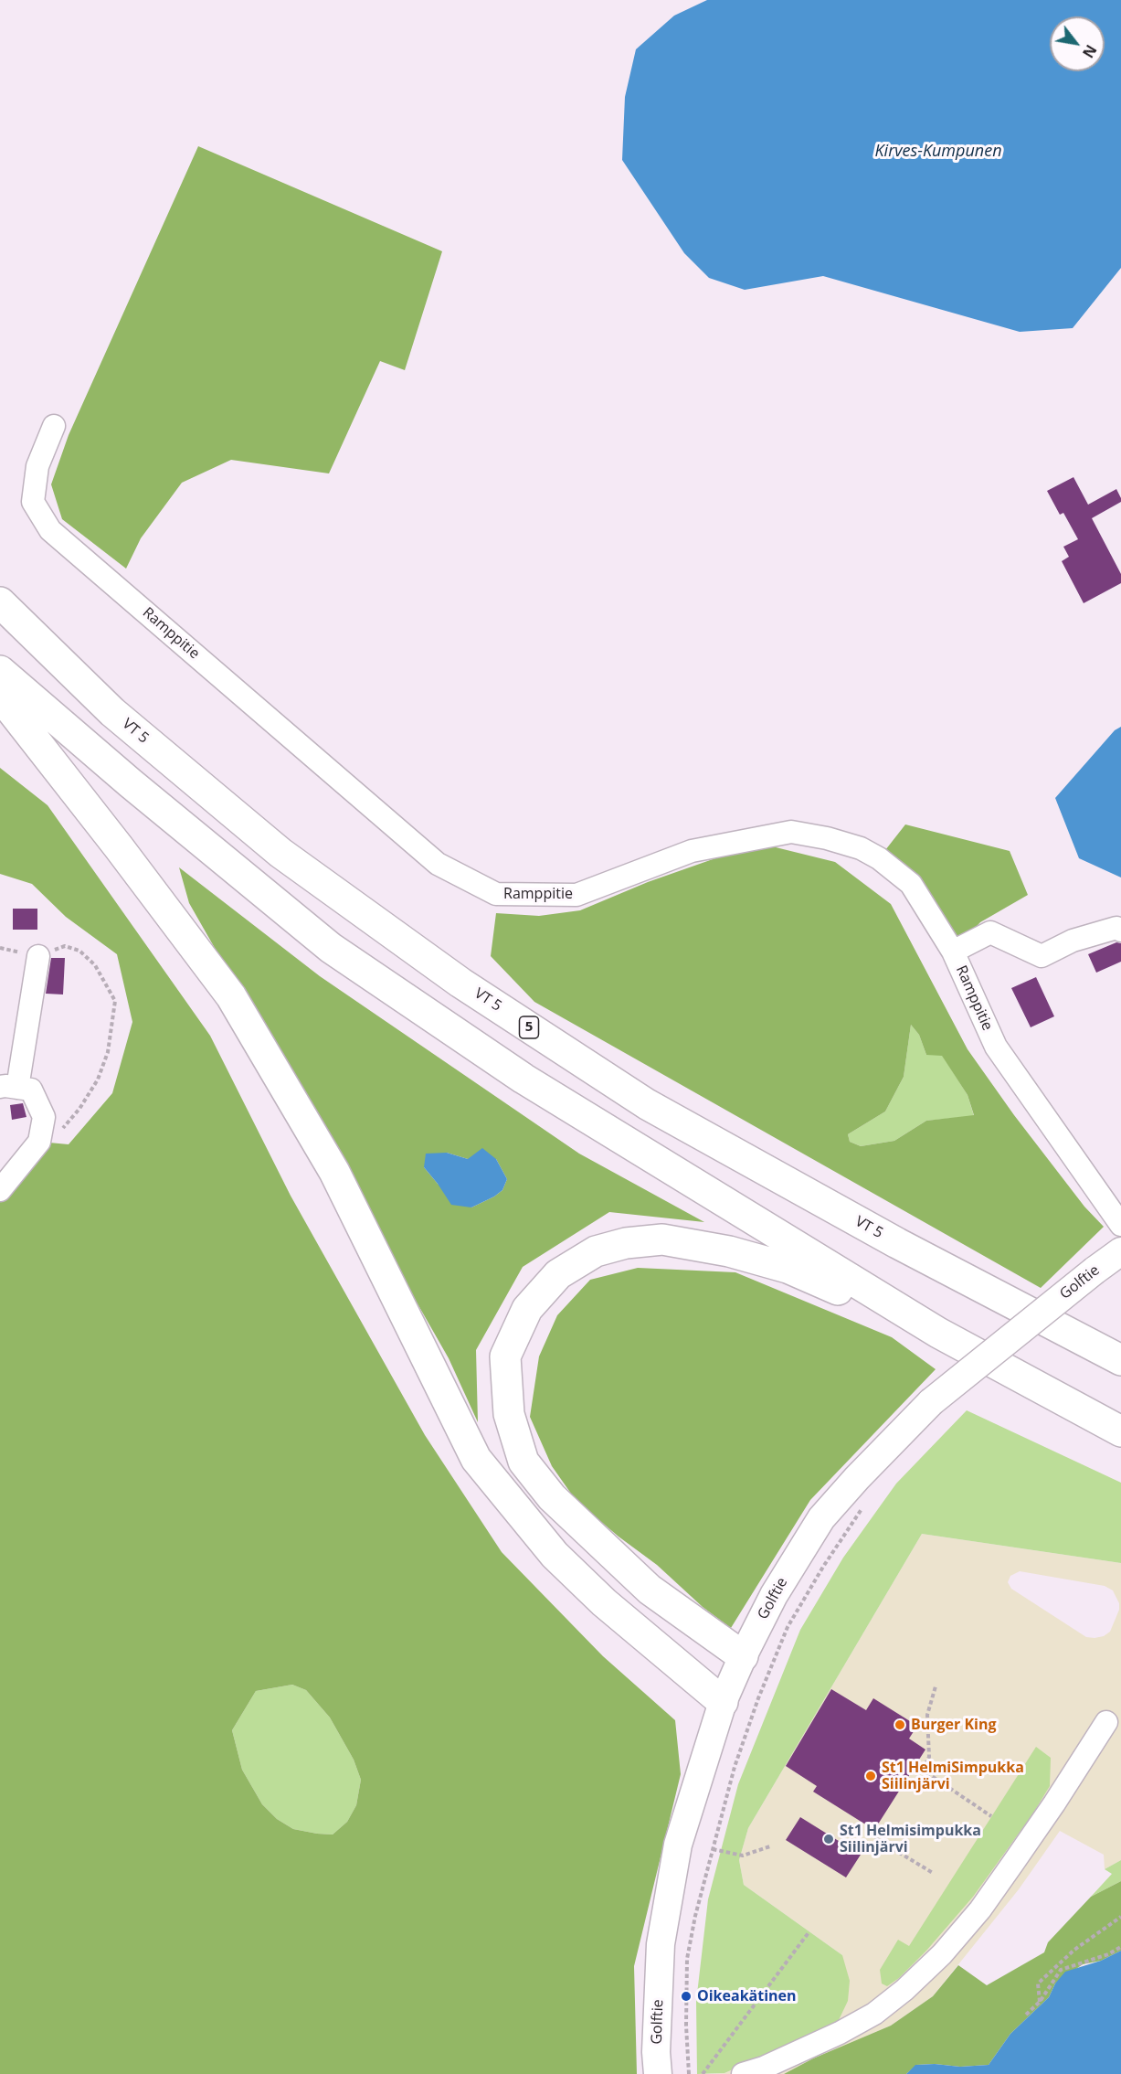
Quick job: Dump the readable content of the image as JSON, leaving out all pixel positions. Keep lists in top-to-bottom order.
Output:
{
  "streets": {
    "highway": ["VT 5", "5"],
    "street": ["Ramppitie", "Golftie"]
  },
  "water": ["Kirves-Kumpunen"],
  "places": [
    "Burger King",
    "St1 HelmiSimpukka Siilinjärvi",
    "St1 Helmisimpukka Siilinjärvi",
    "Oikeakätinen"
  ],
  "north": "bottom right"
}
